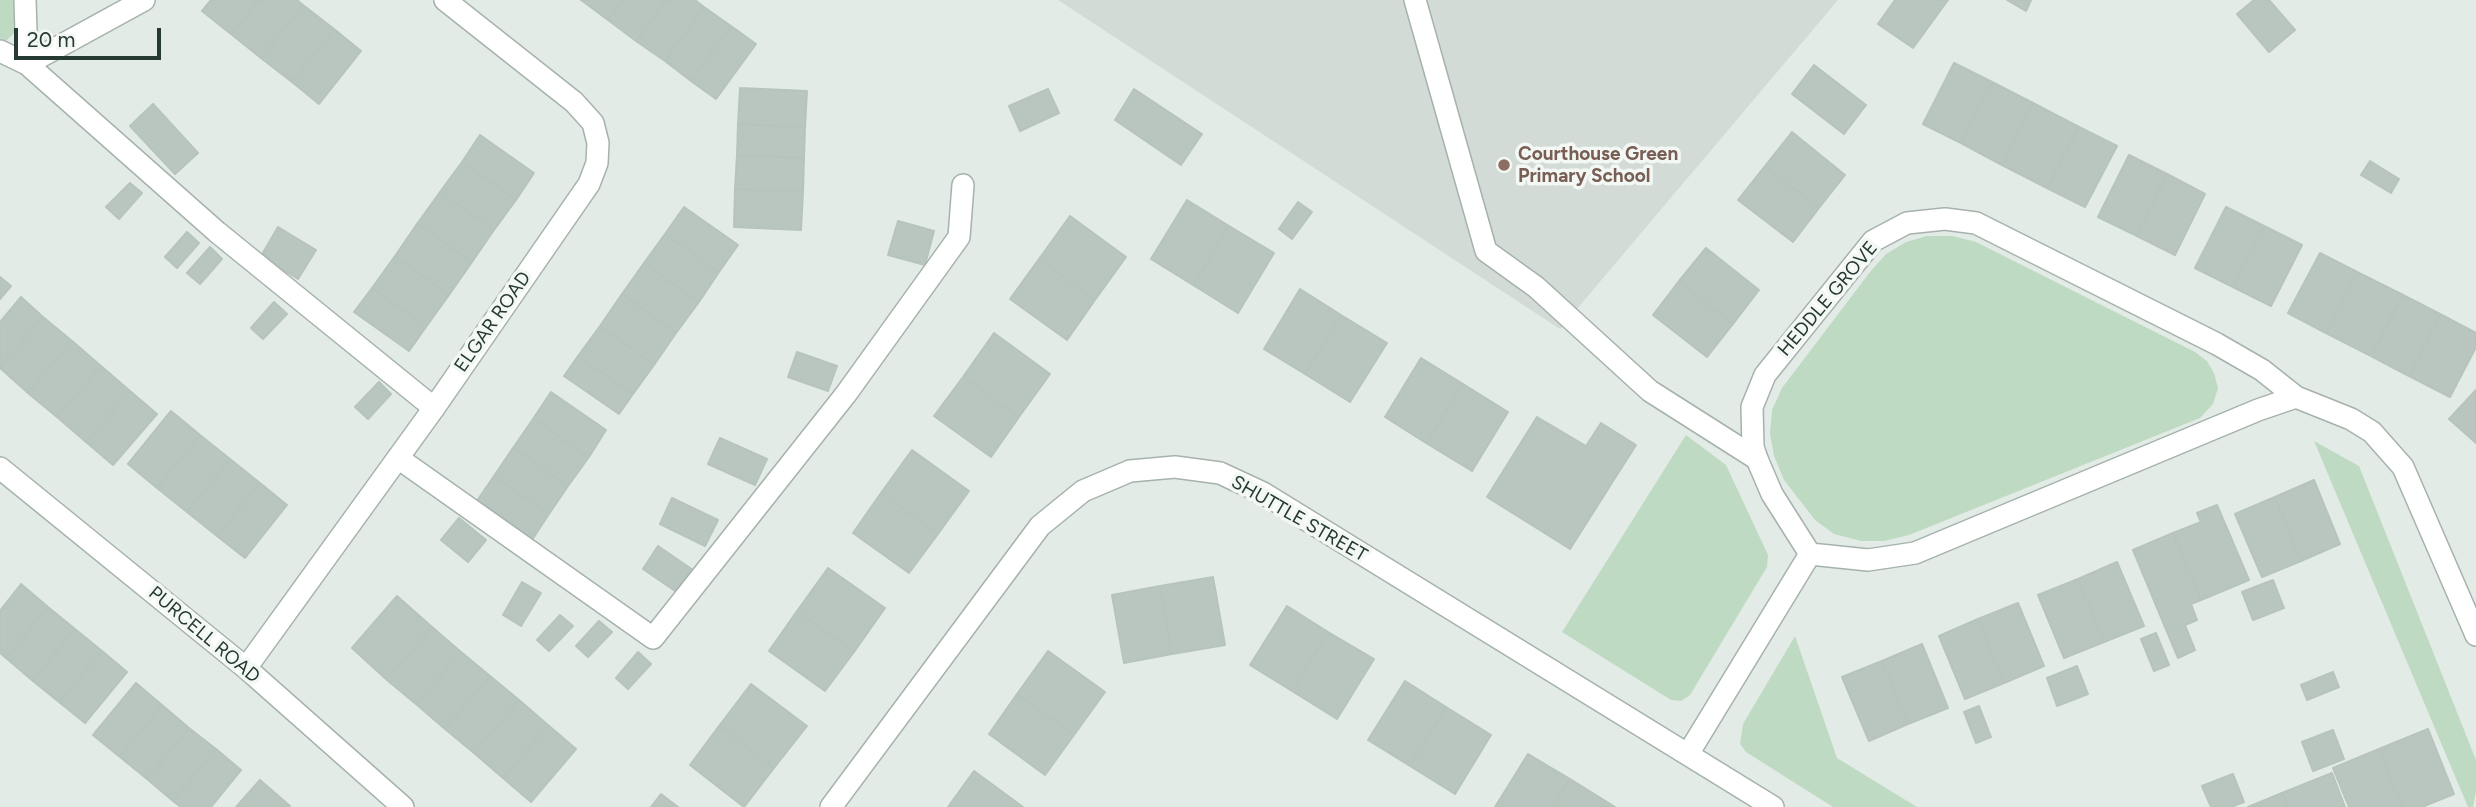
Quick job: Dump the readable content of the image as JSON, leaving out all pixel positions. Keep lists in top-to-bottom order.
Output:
{
  "streets": {
    "street": [
      "HEDDLE GROVE",
      "ELGAR ROAD",
      "SHUTTLE STREET",
      "PURCELL ROAD"
    ]
  },
  "crossings": [
    ["ELGAR ROAD", "PURCELL ROAD"]
  ],
  "places": ["Courthouse Green Primary School"],
  "scale_bar": "20 m"
}
